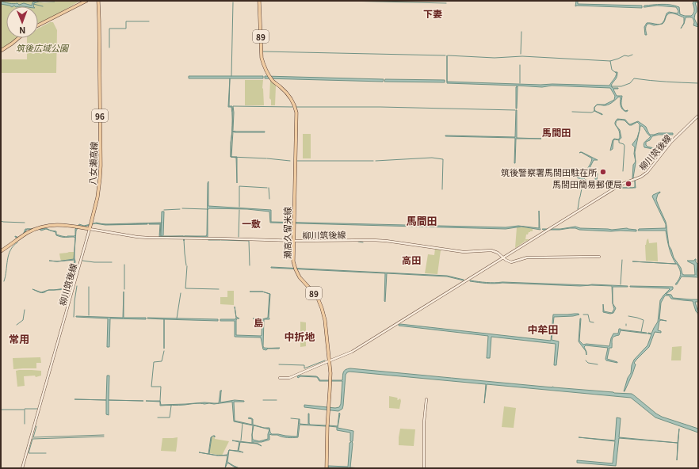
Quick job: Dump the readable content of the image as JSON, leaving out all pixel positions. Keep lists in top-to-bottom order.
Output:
{
  "streets": {
    "main road": [
      "89",
      "96",
      "柳川筑後線",
      "八女瀬高線",
      "瀬高久留米線"
    ]
  },
  "crossings": [
    ["柳川筑後線", "八女瀬高線"],
    ["柳川筑後線", "瀬高久留米線"]
  ],
  "districts": [
    "下妻",
    "馬間田",
    "馬間田",
    "一敷",
    "高田",
    "島",
    "中牟田",
    "中折地",
    "常用"
  ],
  "parks": ["筑後広域公園"],
  "places": ["筑後警察署馬間田駐在所", "馬間田簡易郵便局"],
  "north": "bottom"
}
